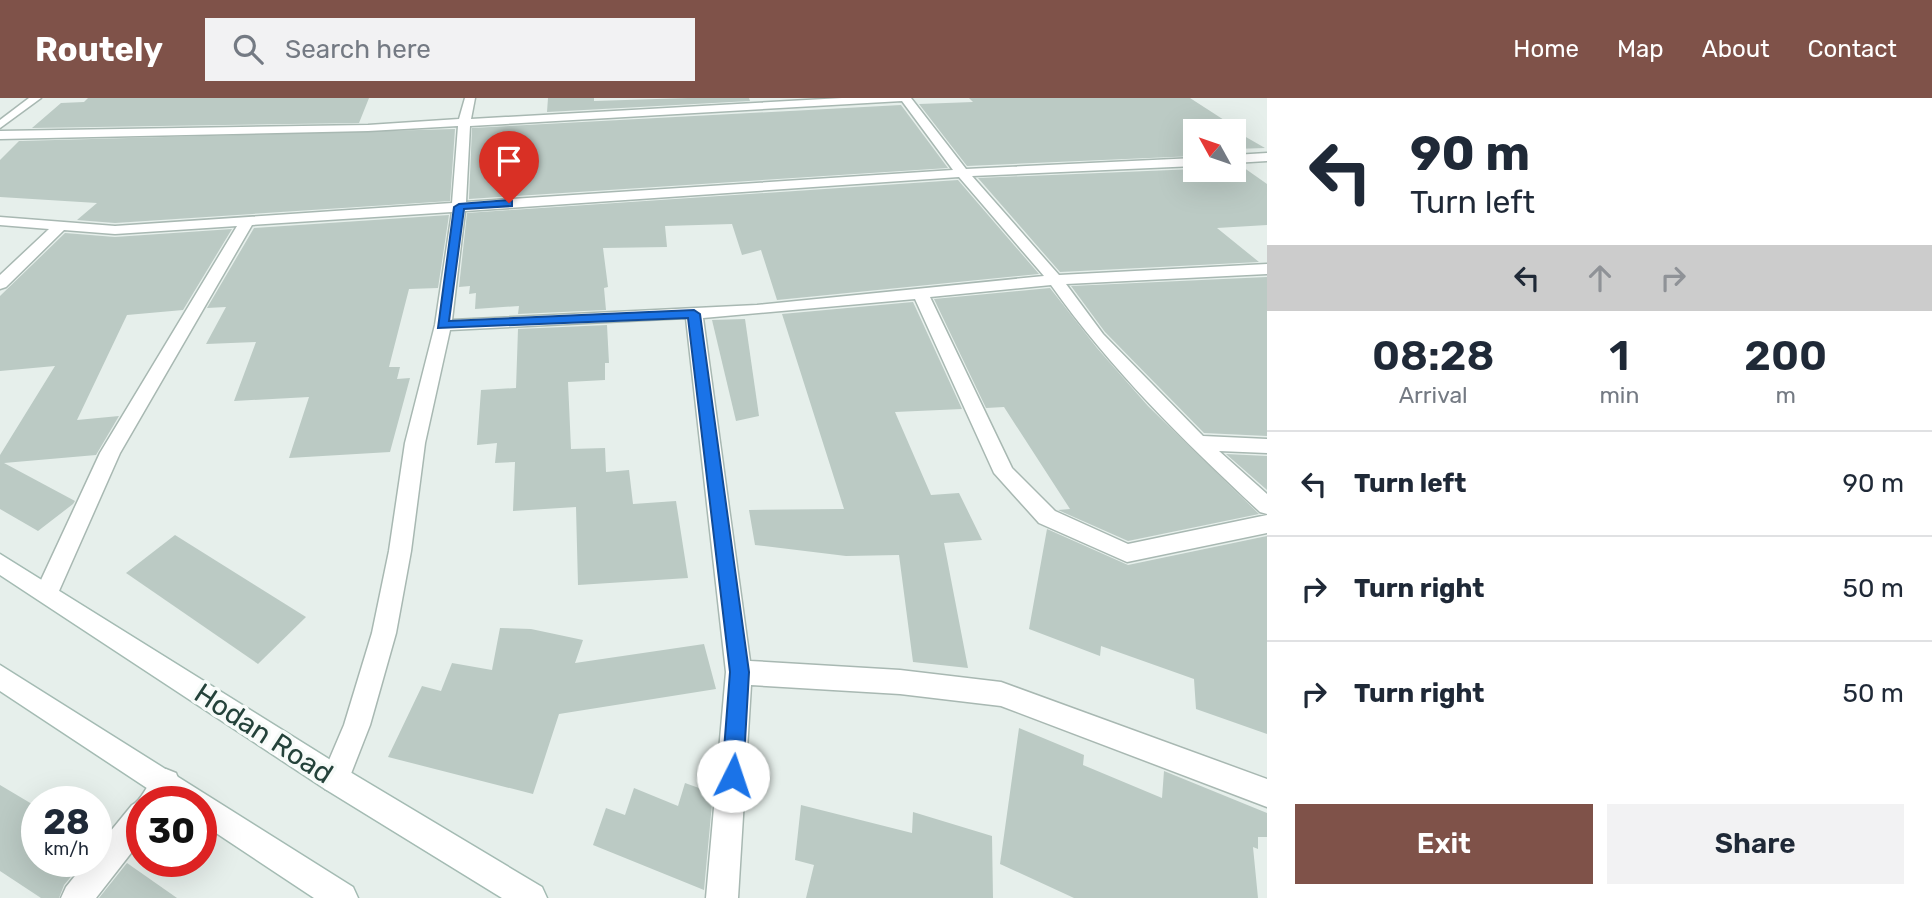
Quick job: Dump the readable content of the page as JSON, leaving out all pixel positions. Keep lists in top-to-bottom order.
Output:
{
  "streets": {
    "street": ["Hodan Road"]
  },
  "north": "top left",
  "page": {
    "header": "Routely",
    "search": "Search here",
    "nav": [
      "Home",
      "Map",
      "About",
      "Contact"
    ],
    "turn": ["90 m", "Turn left"],
    "eta": [
      "08:28",
      "Arrival",
      "1",
      "min",
      "200",
      "m"
    ],
    "list": [
      {
        "name": "Turn left",
        "value": "90 m"
      },
      {
        "name": "Turn right",
        "value": "50 m"
      },
      {
        "name": "Turn right",
        "value": "50 m"
      }
    ],
    "speed": "28 km/h",
    "limit": "30",
    "buttons": ["Exit", "Share"]
  }
}
